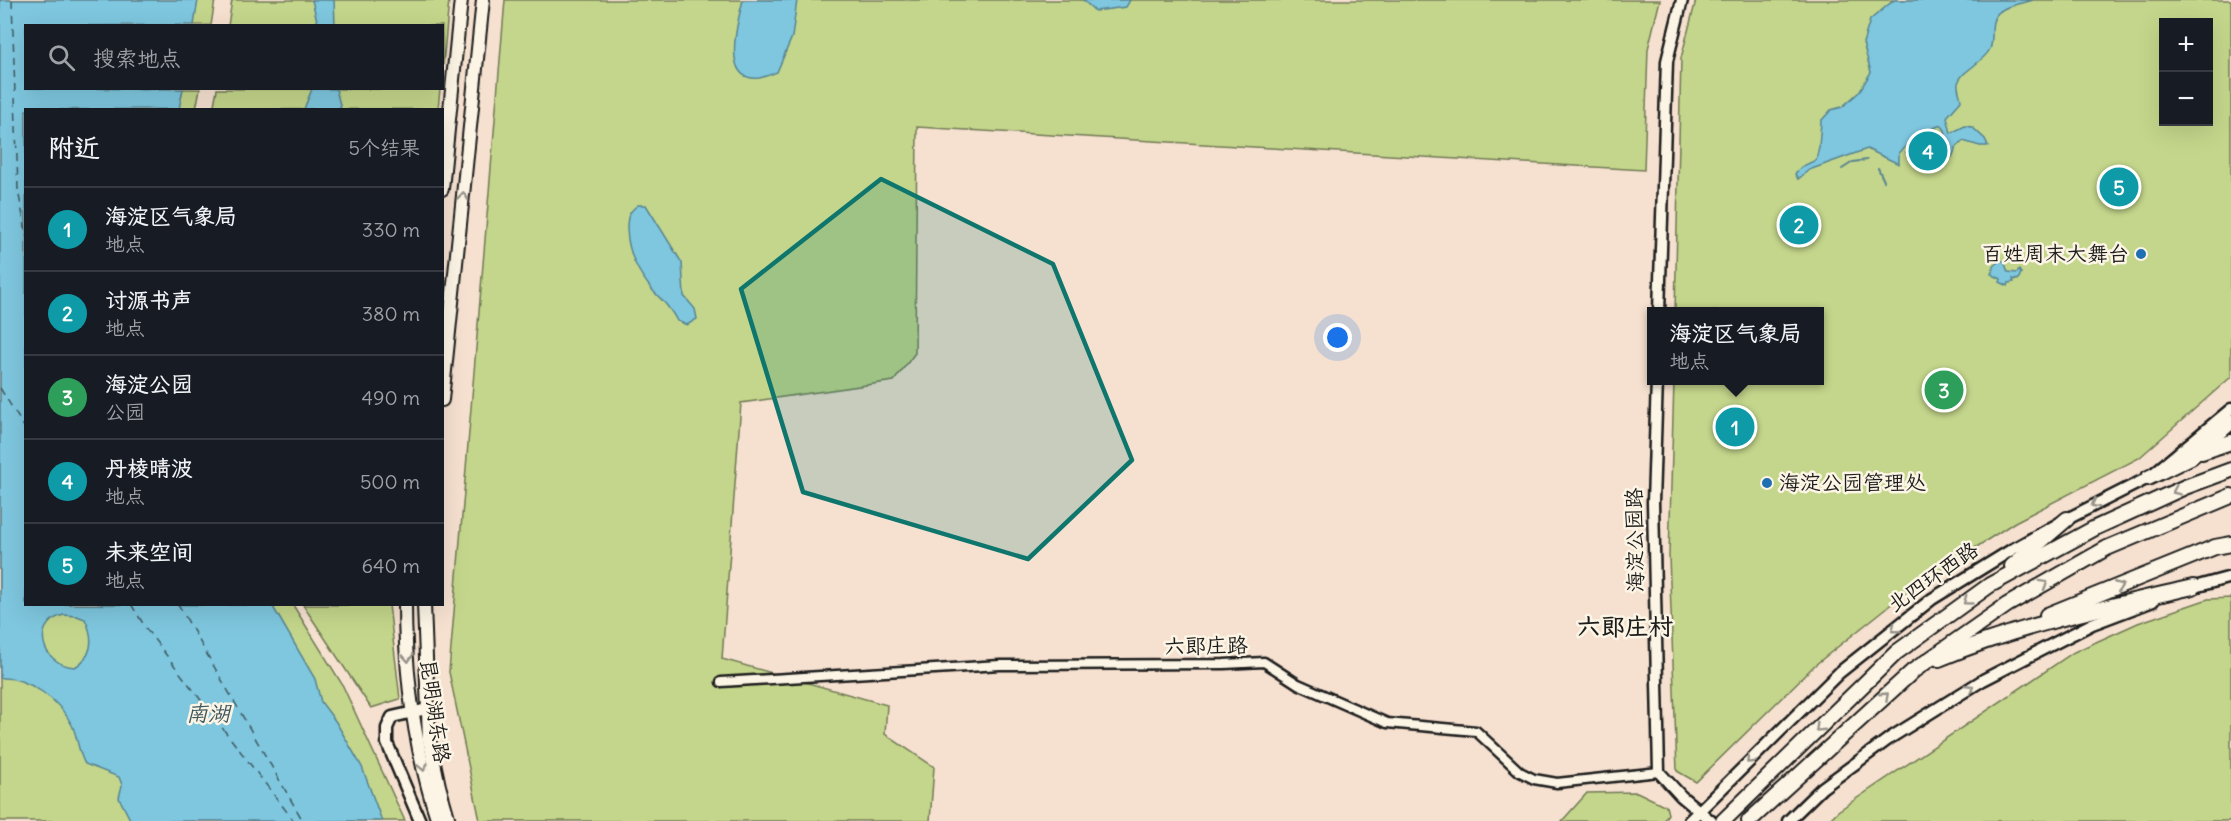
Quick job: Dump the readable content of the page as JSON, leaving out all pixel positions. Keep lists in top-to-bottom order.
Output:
{
  "streets": {
    "highway": ["北四环西路"],
    "main road": ["昆明湖东路"],
    "street": ["海淀公园路", "六郎庄路"]
  },
  "crossings": [
    ["海淀公园路", "六郎庄路"]
  ],
  "districts": ["六郎庄村"],
  "water": ["南湖"],
  "places": ["百姓周末大舞台", "海淀公园管理处"],
  "page": {
    "map_buttons": ["+", "−"],
    "search": "搜索地点",
    "heading": ["附近", "5个结果"],
    "pins": [
      "4",
      "5",
      "2",
      "3",
      "1"
    ],
    "list": [
      {
        "mark": "1",
        "name": "海淀区气象局",
        "note": "地点",
        "value": "330 m"
      },
      {
        "mark": "2",
        "name": "讨源书声",
        "note": "地点",
        "value": "380 m"
      },
      {
        "mark": "3",
        "name": "海淀公园",
        "note": "公园",
        "value": "490 m"
      },
      {
        "mark": "4",
        "name": "丹棱晴波",
        "note": "地点",
        "value": "500 m"
      },
      {
        "mark": "5",
        "name": "未来空间",
        "note": "地点",
        "value": "640 m"
      }
    ],
    "popup": ["海淀区气象局", "地点"]
  }
}
